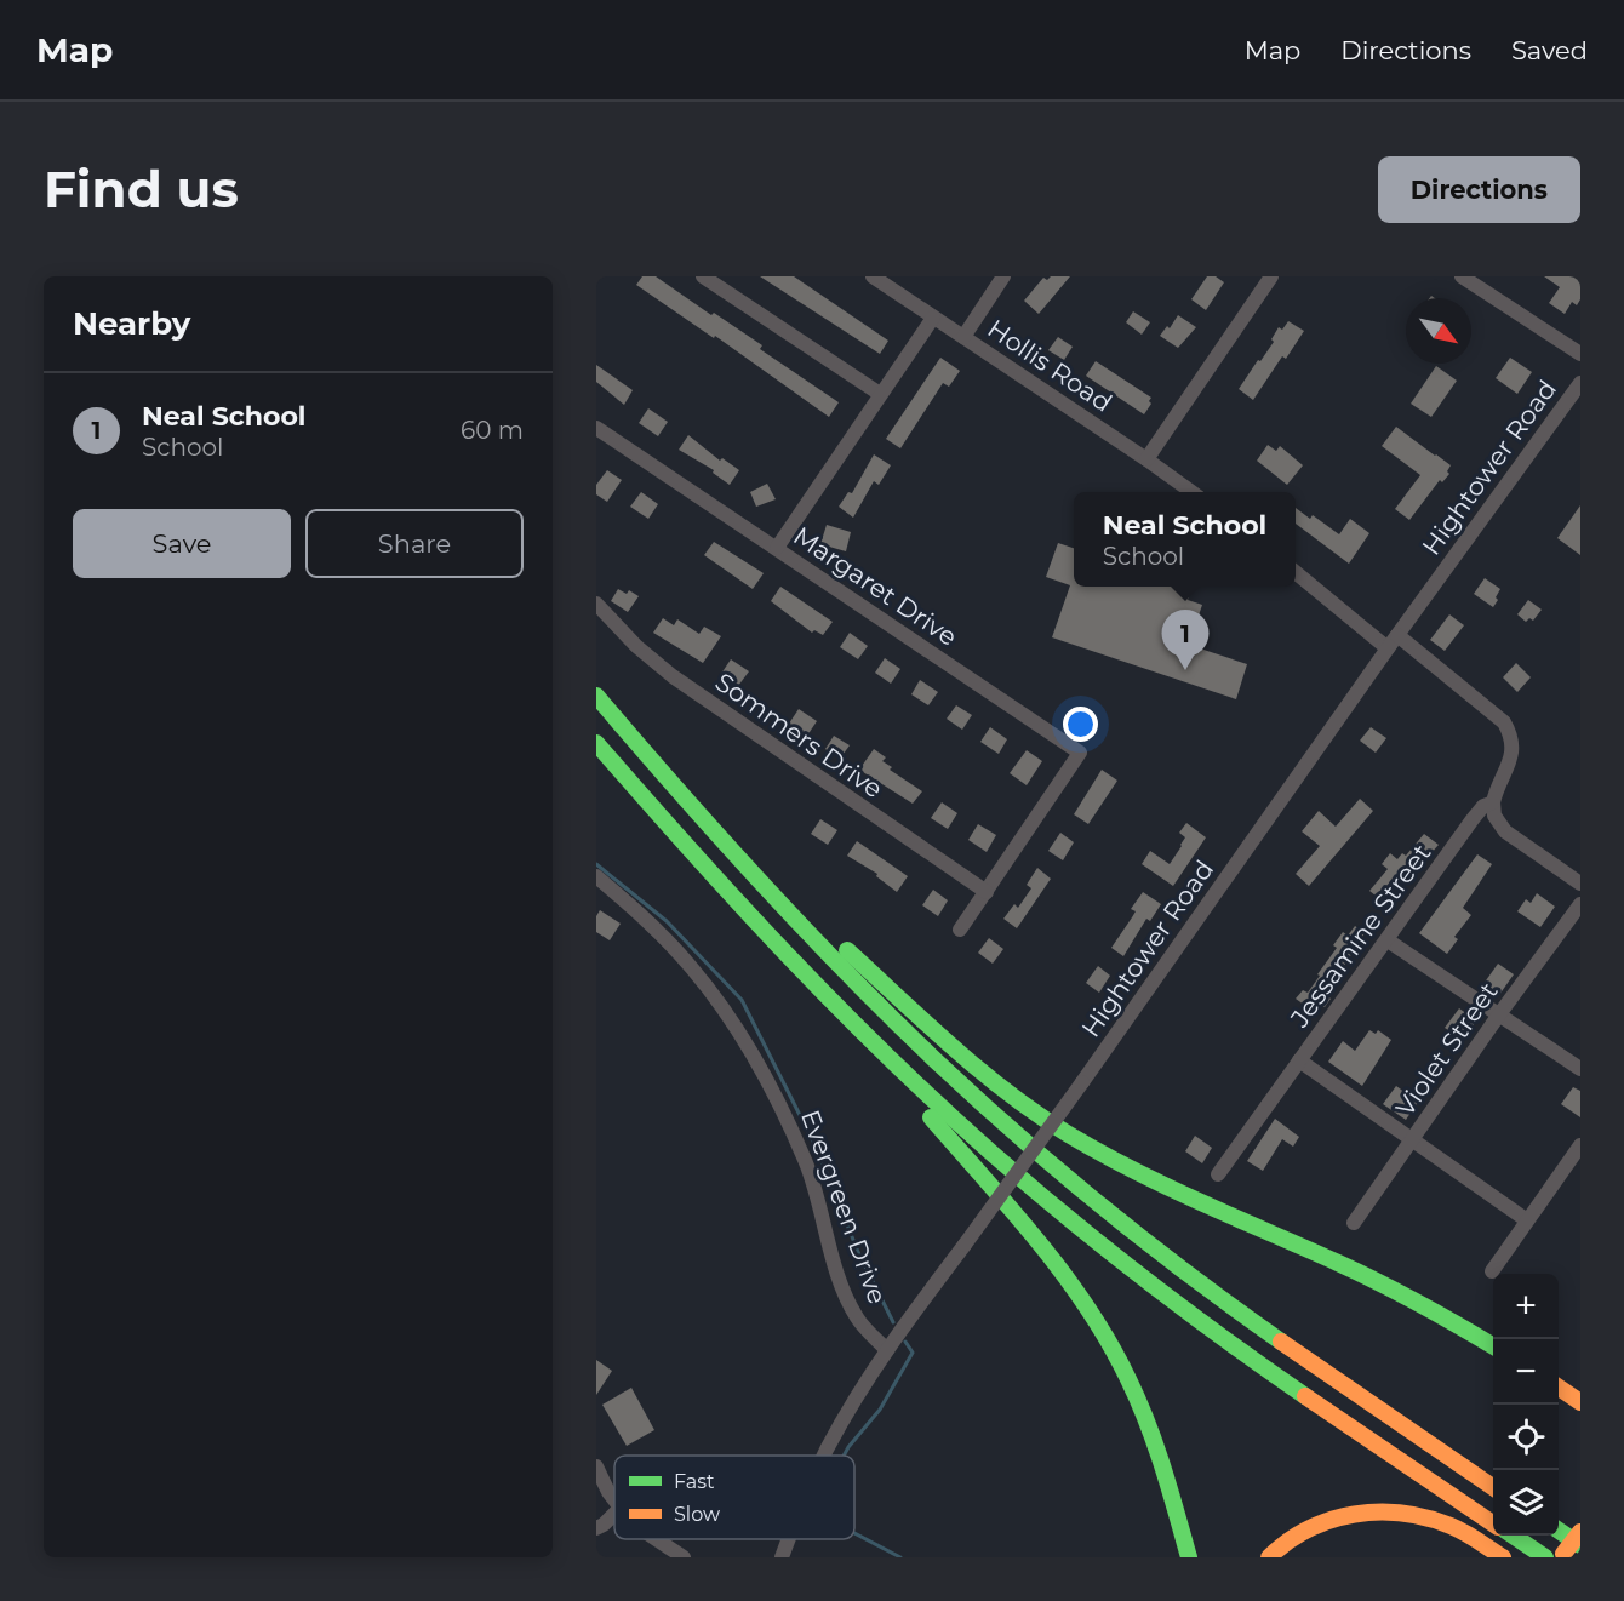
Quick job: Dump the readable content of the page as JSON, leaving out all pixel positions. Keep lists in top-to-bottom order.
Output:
{
  "streets": {
    "street": [
      "Hollis Road",
      "Hightower Road",
      "Margaret Drive",
      "Sommers Drive",
      "Jessamine Street",
      "Violet Street",
      "Evergreen Drive"
    ]
  },
  "crossings": [
    ["Hightower Road", "Jessamine Street"],
    ["Hightower Road", "Evergreen Drive"],
    ["Margaret Drive", "Sommers Drive"]
  ],
  "legend": ["Fast", "Slow"],
  "north": "bottom right",
  "page": {
    "header": "Map",
    "nav": ["Map", "Directions", "Saved"],
    "buttons": [
      "Directions",
      ["Save", "Share"]
    ],
    "title": "Find us",
    "heading": "Nearby",
    "list": [
      {
        "mark": "1",
        "name": "Neal School",
        "note": "School",
        "value": "60 m"
      }
    ],
    "popup": ["Neal School", "School"],
    "pins": "1",
    "map_buttons": ["+", "−"]
  }
}
